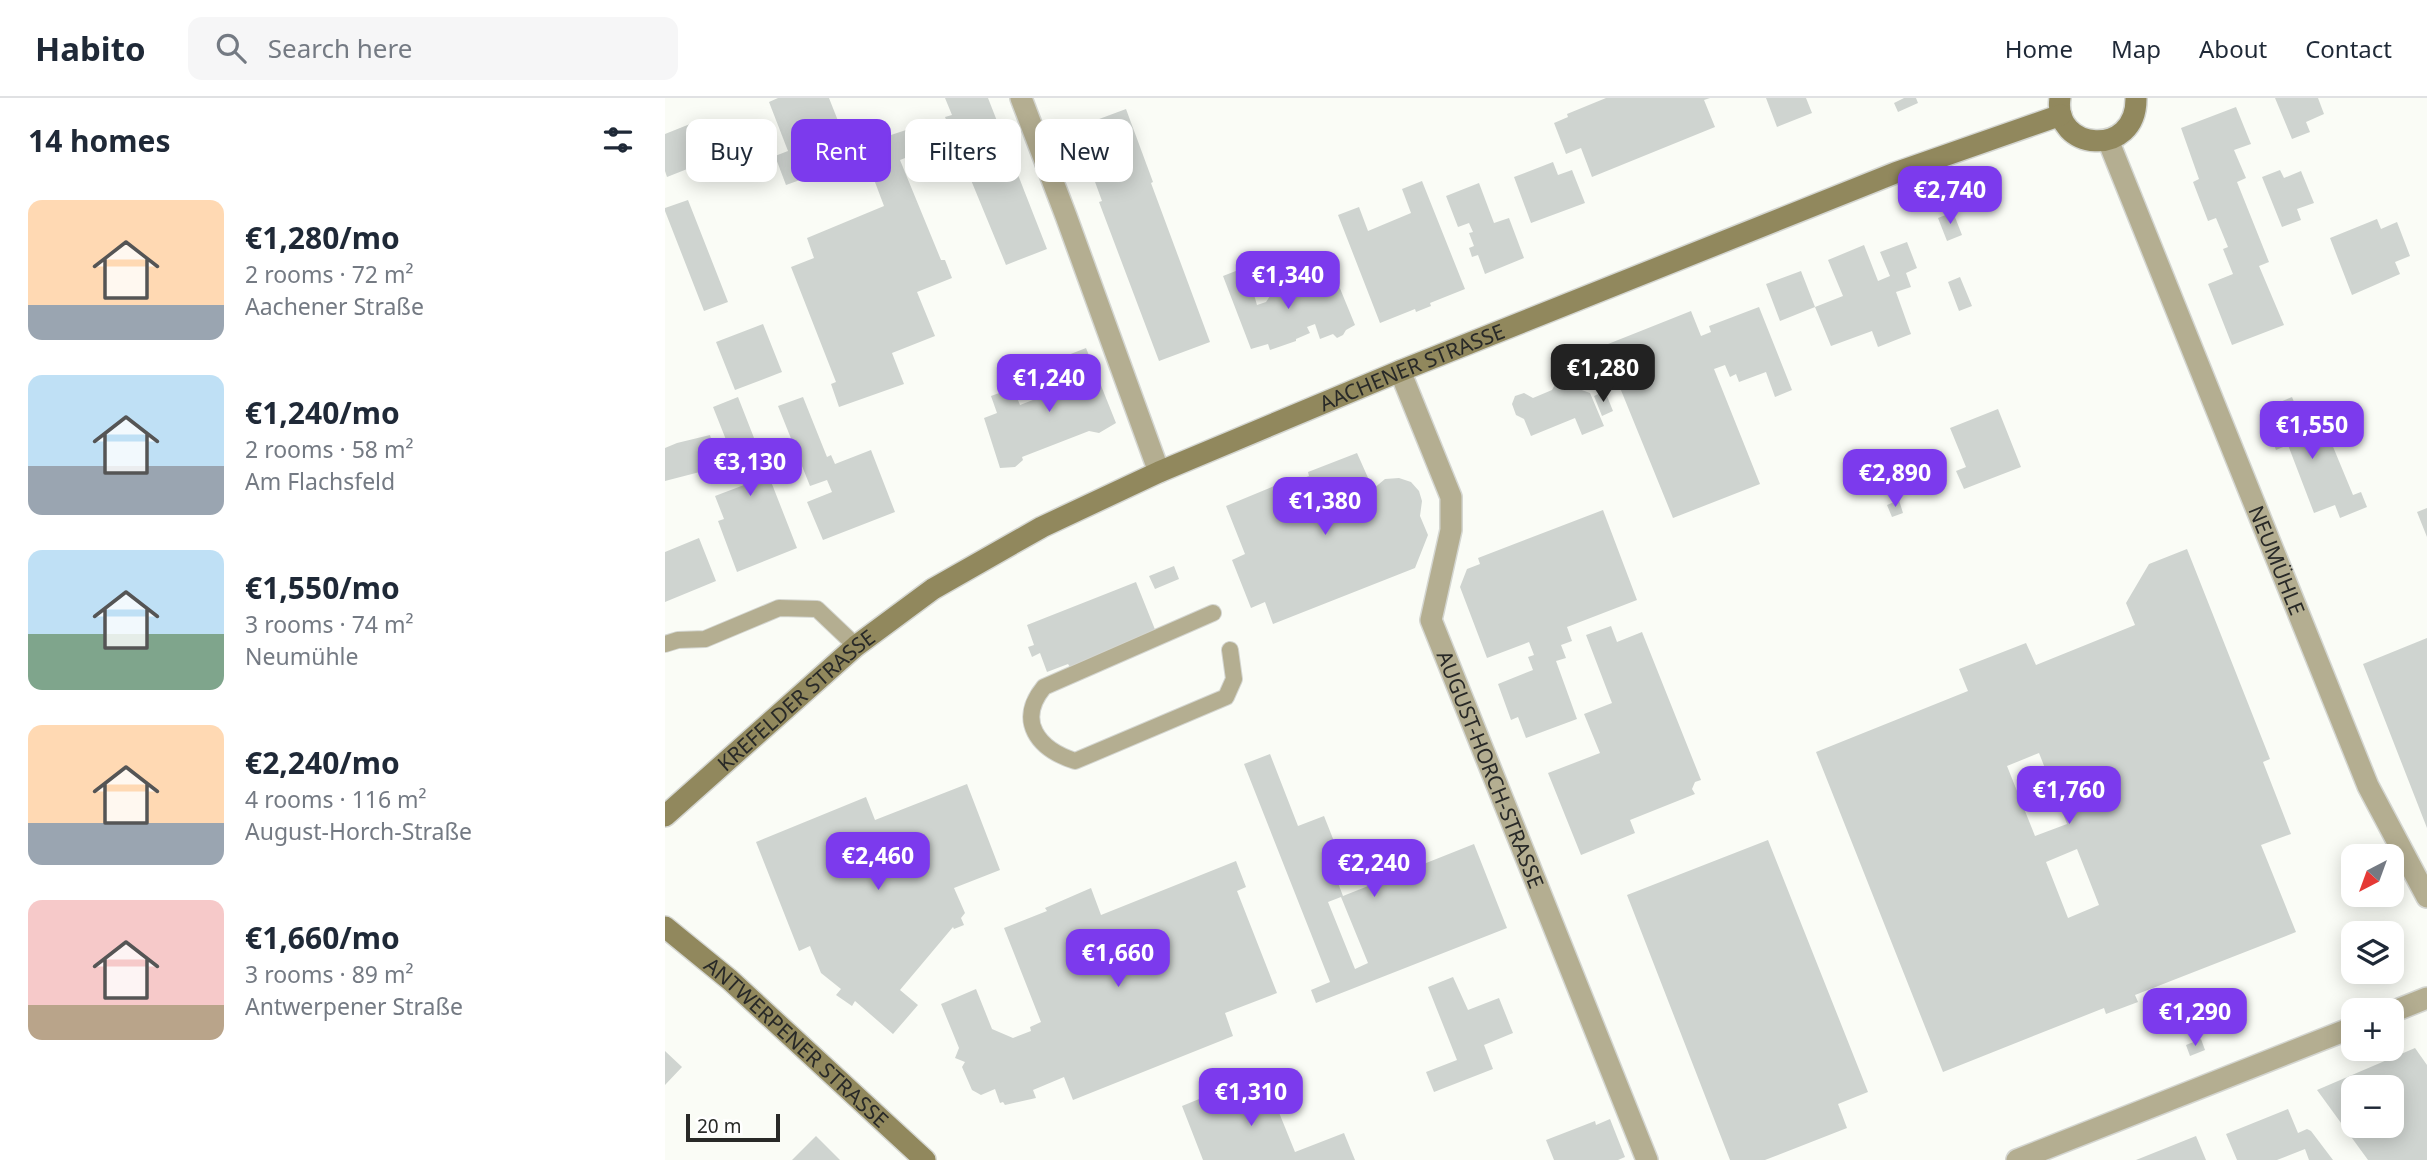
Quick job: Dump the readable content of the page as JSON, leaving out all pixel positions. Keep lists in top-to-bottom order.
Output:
{
  "streets": {
    "main road": ["AACHENER STRASSE", "KREFELDER STRASSE", "ANTWERPENER STRASSE"],
    "street": ["NEUMÜHLE", "AUGUST-HORCH-STRASSE"]
  },
  "crossings": [
    ["AACHENER STRASSE", "KREFELDER STRASSE"],
    ["AACHENER STRASSE", "AUGUST-HORCH-STRASSE"]
  ],
  "scale_bar": "20 m",
  "north": "bottom left",
  "page": {
    "header": "Habito",
    "search": "Search here",
    "nav": [
      "Home",
      "Map",
      "About",
      "Contact"
    ],
    "heading": "14 homes",
    "chip": [
      "Buy",
      "Rent",
      "Filters",
      "New"
    ],
    "price": [
      "€2,740",
      "€1,340",
      "€1,280",
      "€1,240",
      "€1,550",
      "€3,130",
      "€2,890",
      "€1,380",
      "€1,760",
      "€2,460",
      "€2,240",
      "€1,660",
      "€1,290",
      "€1,310"
    ],
    "list": [
      {
        "name": "€1,280/mo",
        "note": "2 rooms · 72 m² · Aachener Straße"
      },
      {
        "name": "€1,240/mo",
        "note": "2 rooms · 58 m² · Am Flachsfeld"
      },
      {
        "name": "€1,550/mo",
        "note": "3 rooms · 74 m² · Neumühle"
      },
      {
        "name": "€2,240/mo",
        "note": "4 rooms · 116 m² · August-Horch-Straße"
      },
      {
        "name": "€1,660/mo",
        "note": "3 rooms · 89 m² · Antwerpener Straße"
      }
    ],
    "map_buttons": ["+", "−"],
    "scale": "20 m"
  }
}
